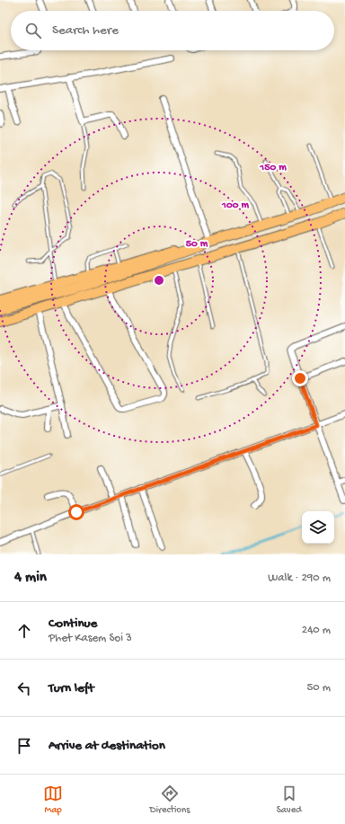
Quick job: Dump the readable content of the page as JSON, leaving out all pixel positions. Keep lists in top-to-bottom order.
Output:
{
  "page": {
    "search": "Search here",
    "heading": ["4 min", "Walk · 290 m"],
    "list": [
      ["Continue", "Phet Kasem Soi 3", "240 m"],
      ["Turn left", "50 m"],
      "Arrive at destination"
    ],
    "nav": ["Map", "Directions", "Saved"]
  },
  "rings": ["150 m", "100 m", "50 m"]
}
